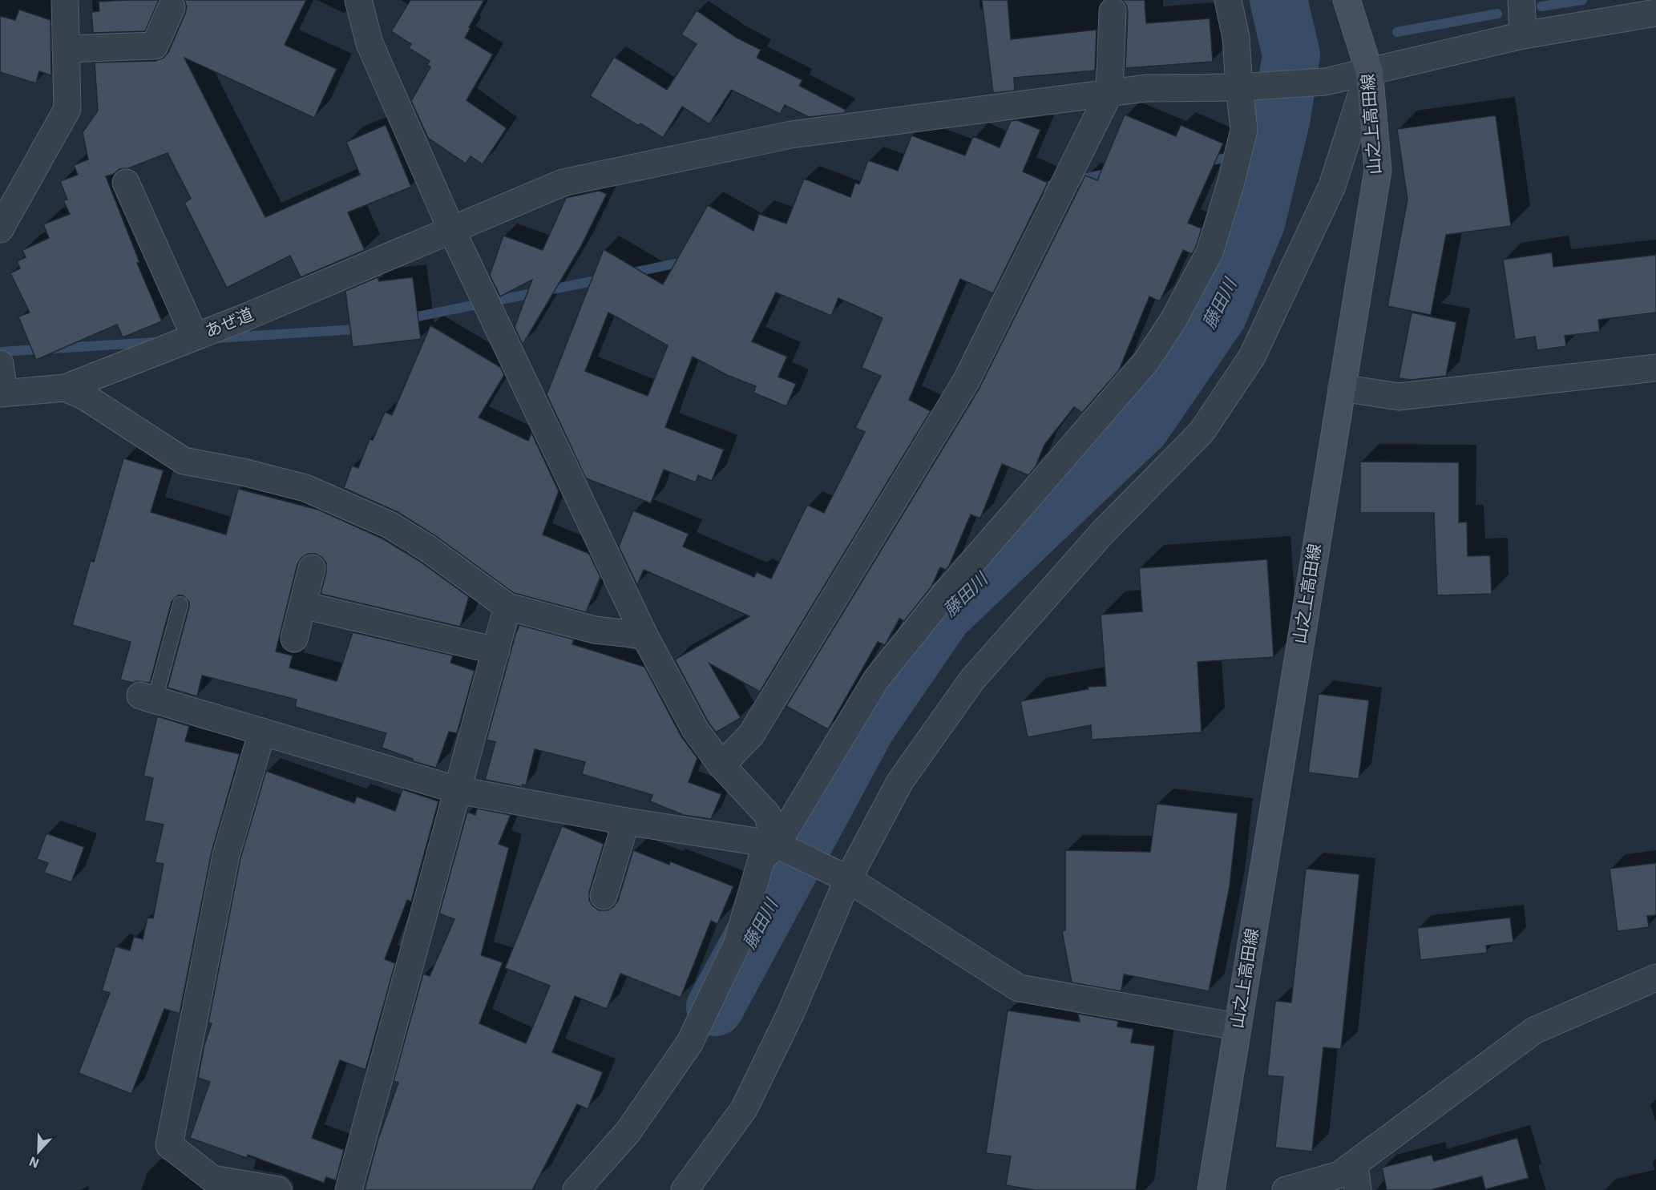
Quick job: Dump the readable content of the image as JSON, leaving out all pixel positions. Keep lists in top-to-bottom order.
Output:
{
  "streets": {
    "street": ["山之上高田線", "あぜ道"]
  },
  "crossings": [
    ["山之上高田線", "あぜ道"]
  ],
  "water": ["藤田川"],
  "north": "bottom"
}
